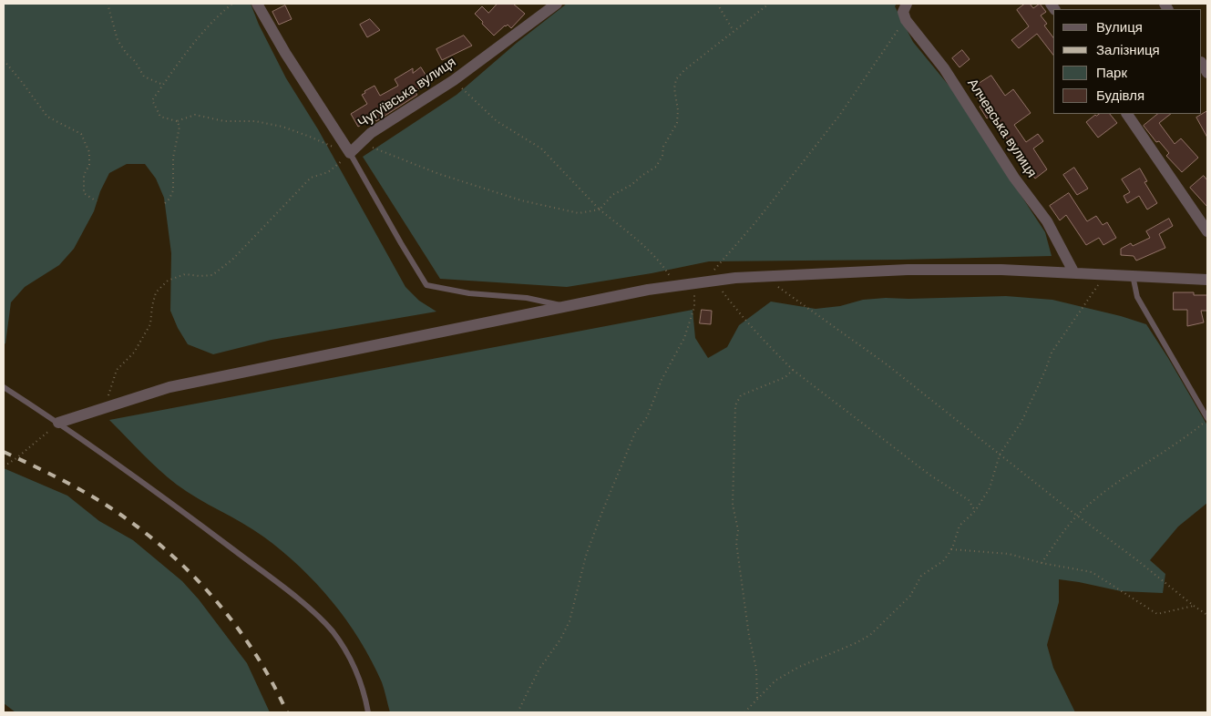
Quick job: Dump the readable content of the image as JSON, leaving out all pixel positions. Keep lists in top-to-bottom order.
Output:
{
  "streets": {
    "street": ["Чугуївська вулиця", "Алчевська вулиця"]
  },
  "legend": [
    "Вулиця",
    "Залізниця",
    "Парк",
    "Будівля"
  ]
}
